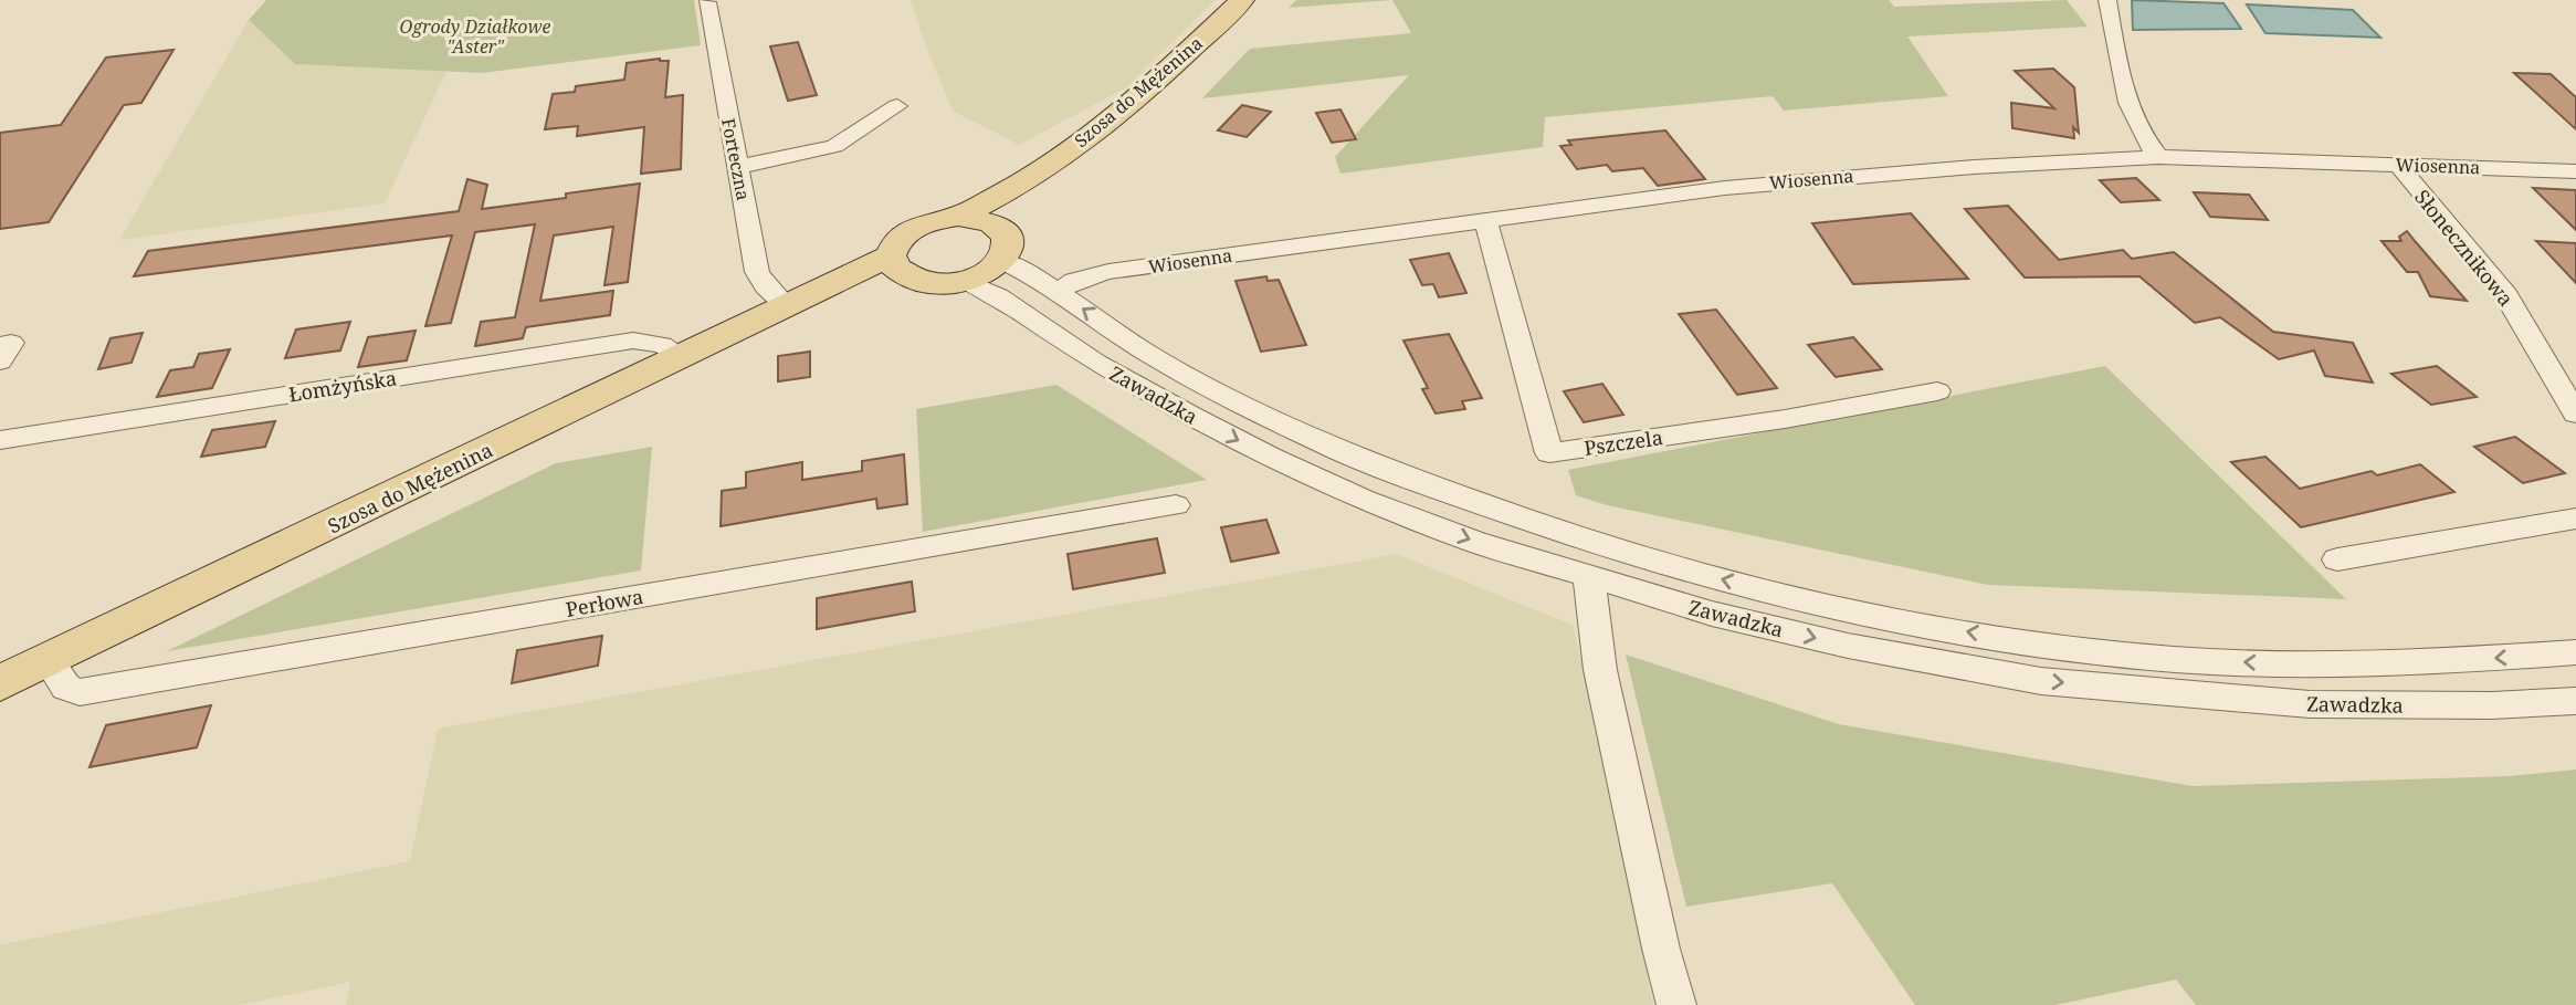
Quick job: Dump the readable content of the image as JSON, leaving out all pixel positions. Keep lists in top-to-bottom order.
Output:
{
  "streets": {
    "main road": ["Szosa do Mężenina"],
    "street": [
      "Forteczna",
      "Wiosenna",
      "Słonecznikowa",
      "Łomżyńska",
      "Zawadzka",
      "Pszczela",
      "Perłowa"
    ]
  },
  "crossings": [
    ["Szosa do Mężenina", "Forteczna"],
    ["Szosa do Mężenina", "Łomżyńska"],
    ["Szosa do Mężenina", "Zawadzka"],
    ["Szosa do Mężenina", "Perłowa"],
    ["Wiosenna", "Słonecznikowa"],
    ["Wiosenna", "Zawadzka"],
    ["Wiosenna", "Pszczela"]
  ],
  "parks": ["Ogrody Działkowe \"Aster\""]
}
